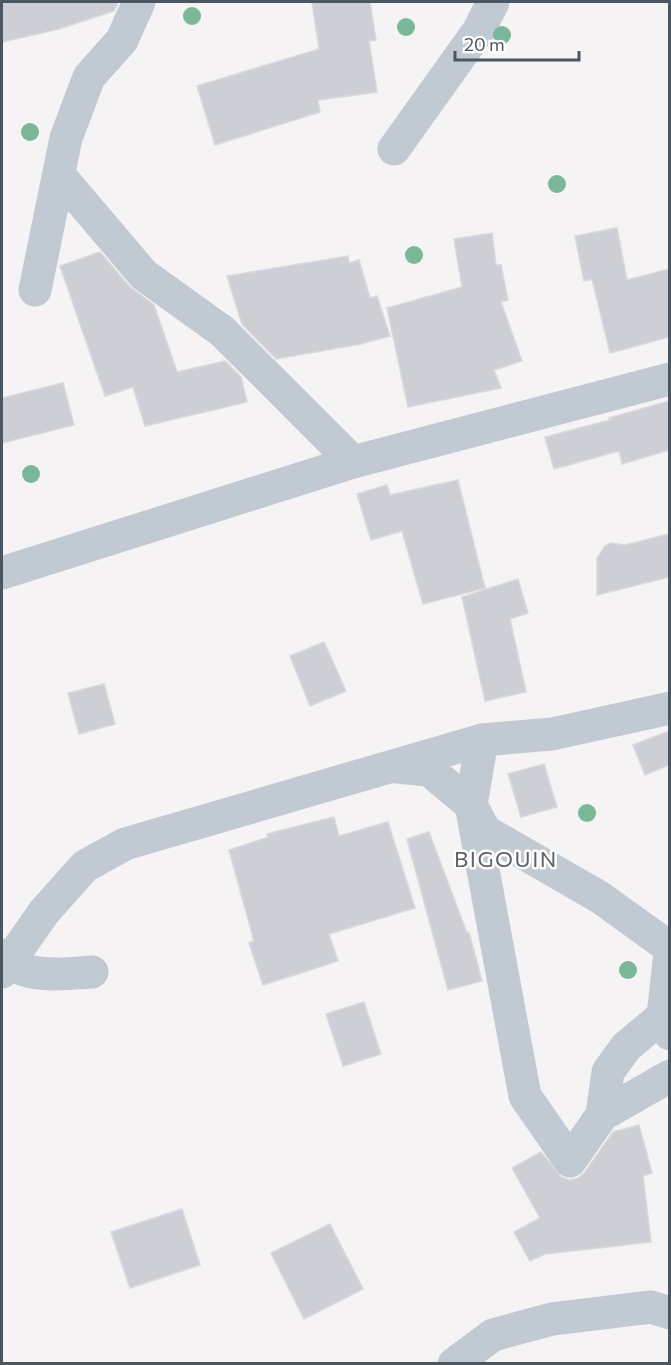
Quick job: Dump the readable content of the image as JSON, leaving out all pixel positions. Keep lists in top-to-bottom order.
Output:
{
  "districts": ["BIGOUIN"],
  "scale_bar": "20 m"
}
